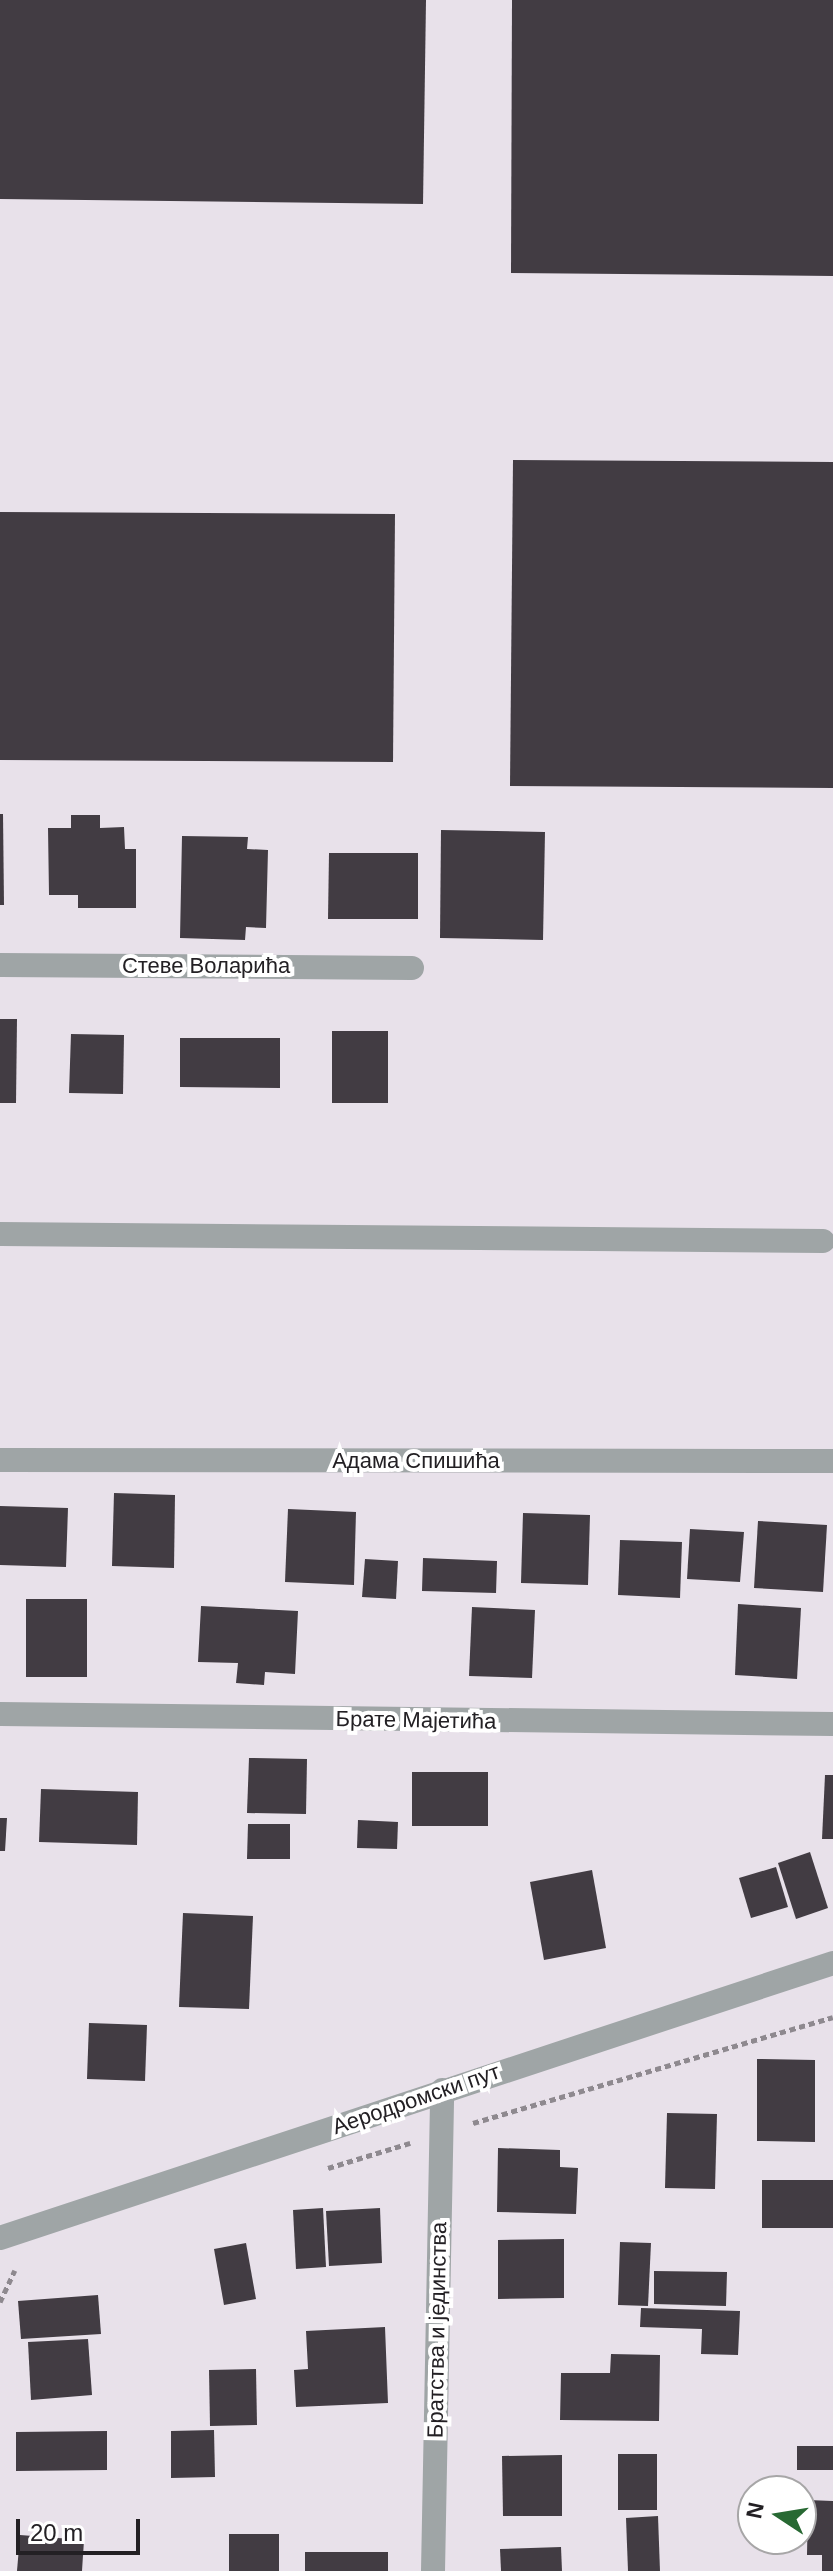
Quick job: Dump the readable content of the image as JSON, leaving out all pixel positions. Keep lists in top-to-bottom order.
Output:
{
  "streets": {
    "street": [
      "Стеве Воларића",
      "Адама Спишића",
      "Брате Мајетића",
      "Аеродромски пут",
      "Братства и јединства"
    ]
  },
  "crossings": [
    ["Аеродромски пут", "Братства и јединства"]
  ],
  "scale_bar": "20 m",
  "north": "left"
}
